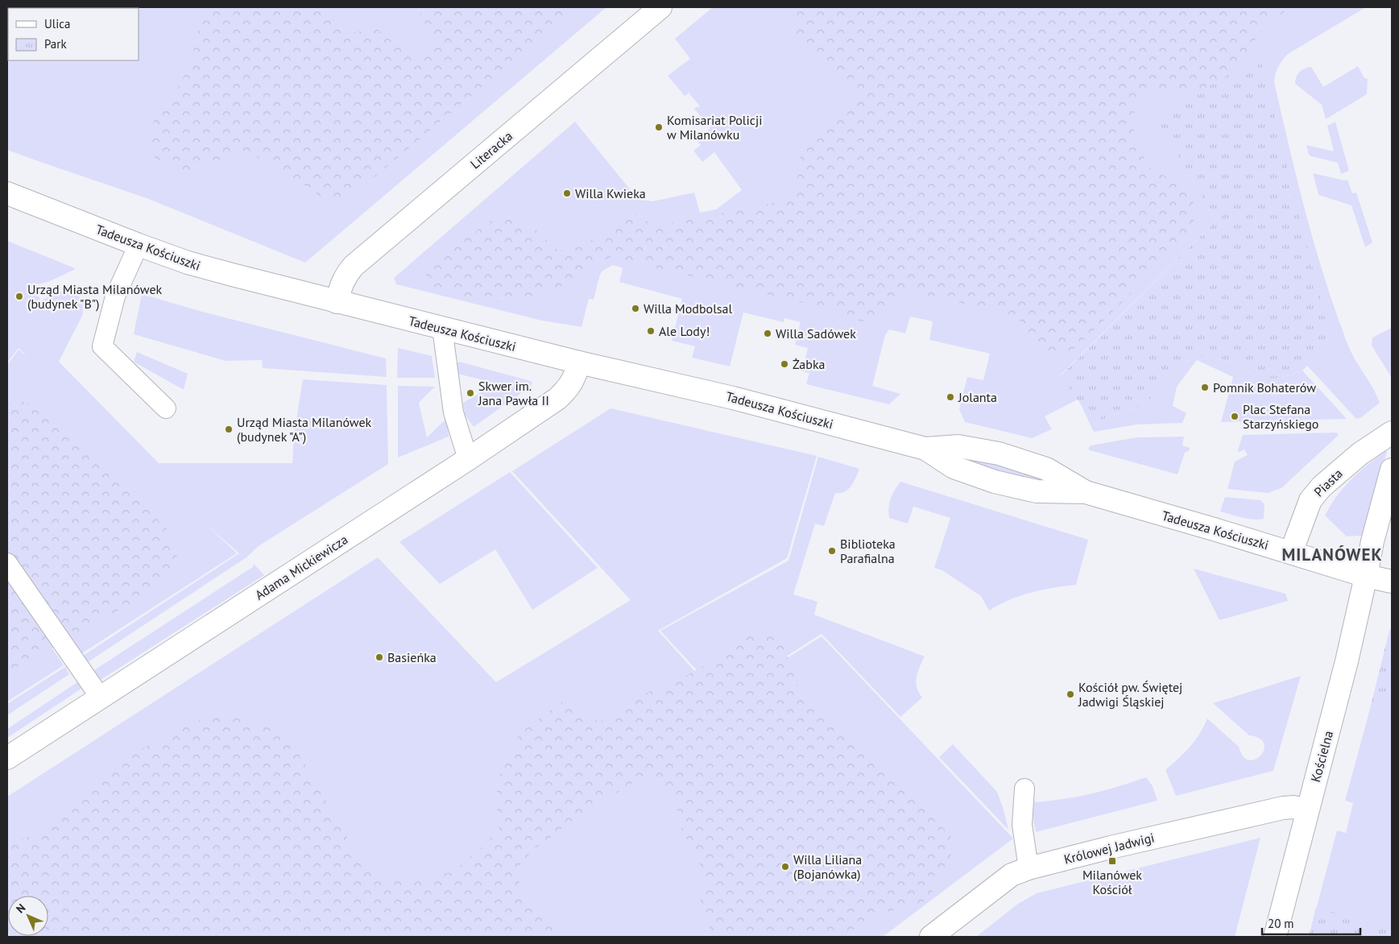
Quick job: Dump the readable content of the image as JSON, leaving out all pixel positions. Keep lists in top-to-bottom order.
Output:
{
  "streets": {
    "street": [
      "Literacka",
      "Tadeusza Kościuszki",
      "Piasta",
      "Adama Mickiewicza",
      "Kościelna",
      "Królowej Jadwigi"
    ]
  },
  "crossings": [
    ["Literacka", "Tadeusza Kościuszki"],
    ["Tadeusza Kościuszki", "Piasta"],
    ["Tadeusza Kościuszki", "Adama Mickiewicza"],
    ["Tadeusza Kościuszki", "Kościelna"],
    ["Kościelna", "Królowej Jadwigi"]
  ],
  "districts": ["MILANÓWEK"],
  "places": {
    "other": [
      "Komisariat Policji w Milanówku",
      "Willa Kwieka",
      "Urząd Miasta Milanówek (budynek \"B\")",
      "Willa Modbolsal",
      "Ale Lody!",
      "Willa Sadówek",
      "Żabka",
      "Pomnik Bohaterów",
      "Skwer im. Jana Pawła II",
      "Jolanta",
      "Plac Stefana Starzyńskiego",
      "Urząd Miasta Milanówek (budynek \"A\")",
      "Biblioteka Parafialna",
      "Basieńka",
      "Kościół pw. Świętej Jadwigi Śląskiej",
      "Willa Liliana (Bojanówka)"
    ],
    "transit": ["Milanówek Kościół"]
  },
  "legend": ["Ulica", "Park"],
  "scale_bar": "20 m",
  "north": "top left"
}
